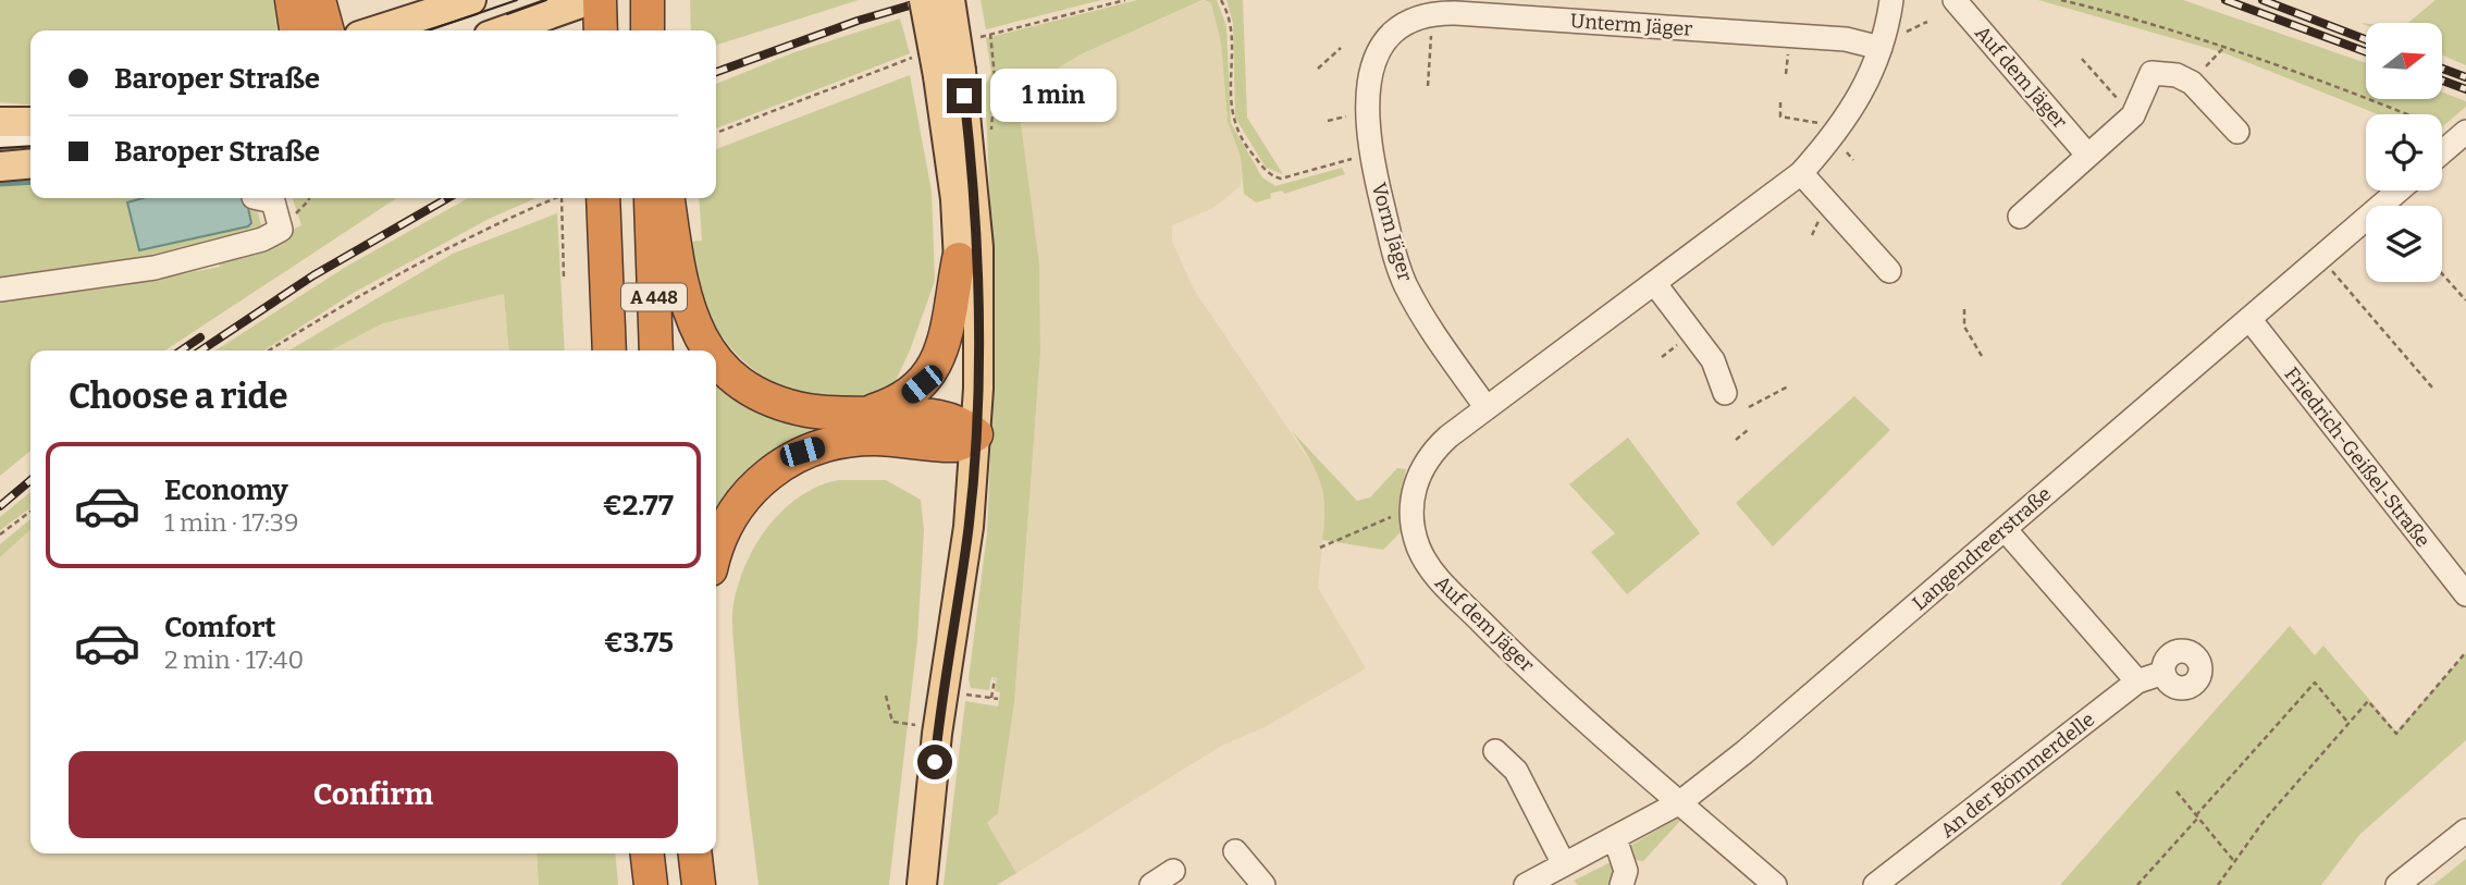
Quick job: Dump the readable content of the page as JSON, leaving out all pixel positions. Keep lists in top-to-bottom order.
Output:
{
  "streets": {
    "highway": ["A 448"],
    "street": [
      "Unterm Jäger",
      "Auf dem Jäger",
      "Vorm Jäger",
      "Friedrich-Geißel-Straße",
      "Langendreerstraße",
      "An der Bömmerdelle"
    ]
  },
  "crossings": [
    ["Unterm Jäger", "Auf dem Jäger"],
    ["Unterm Jäger", "Vorm Jäger"],
    ["Auf dem Jäger", "Vorm Jäger"],
    ["Auf dem Jäger", "Langendreerstraße"],
    ["Friedrich-Geißel-Straße", "Langendreerstraße"]
  ],
  "north": "right",
  "page": {
    "banner": ["Baroper Straße", "Baroper Straße"],
    "bubble": "1 min",
    "heading": "Choose a ride",
    "list": [
      {
        "name": "Economy",
        "note": "1 min · 17:39",
        "value": "€2.77"
      },
      {
        "name": "Comfort",
        "note": "2 min · 17:40",
        "value": "€3.75"
      }
    ],
    "buttons": "Confirm"
  }
}
